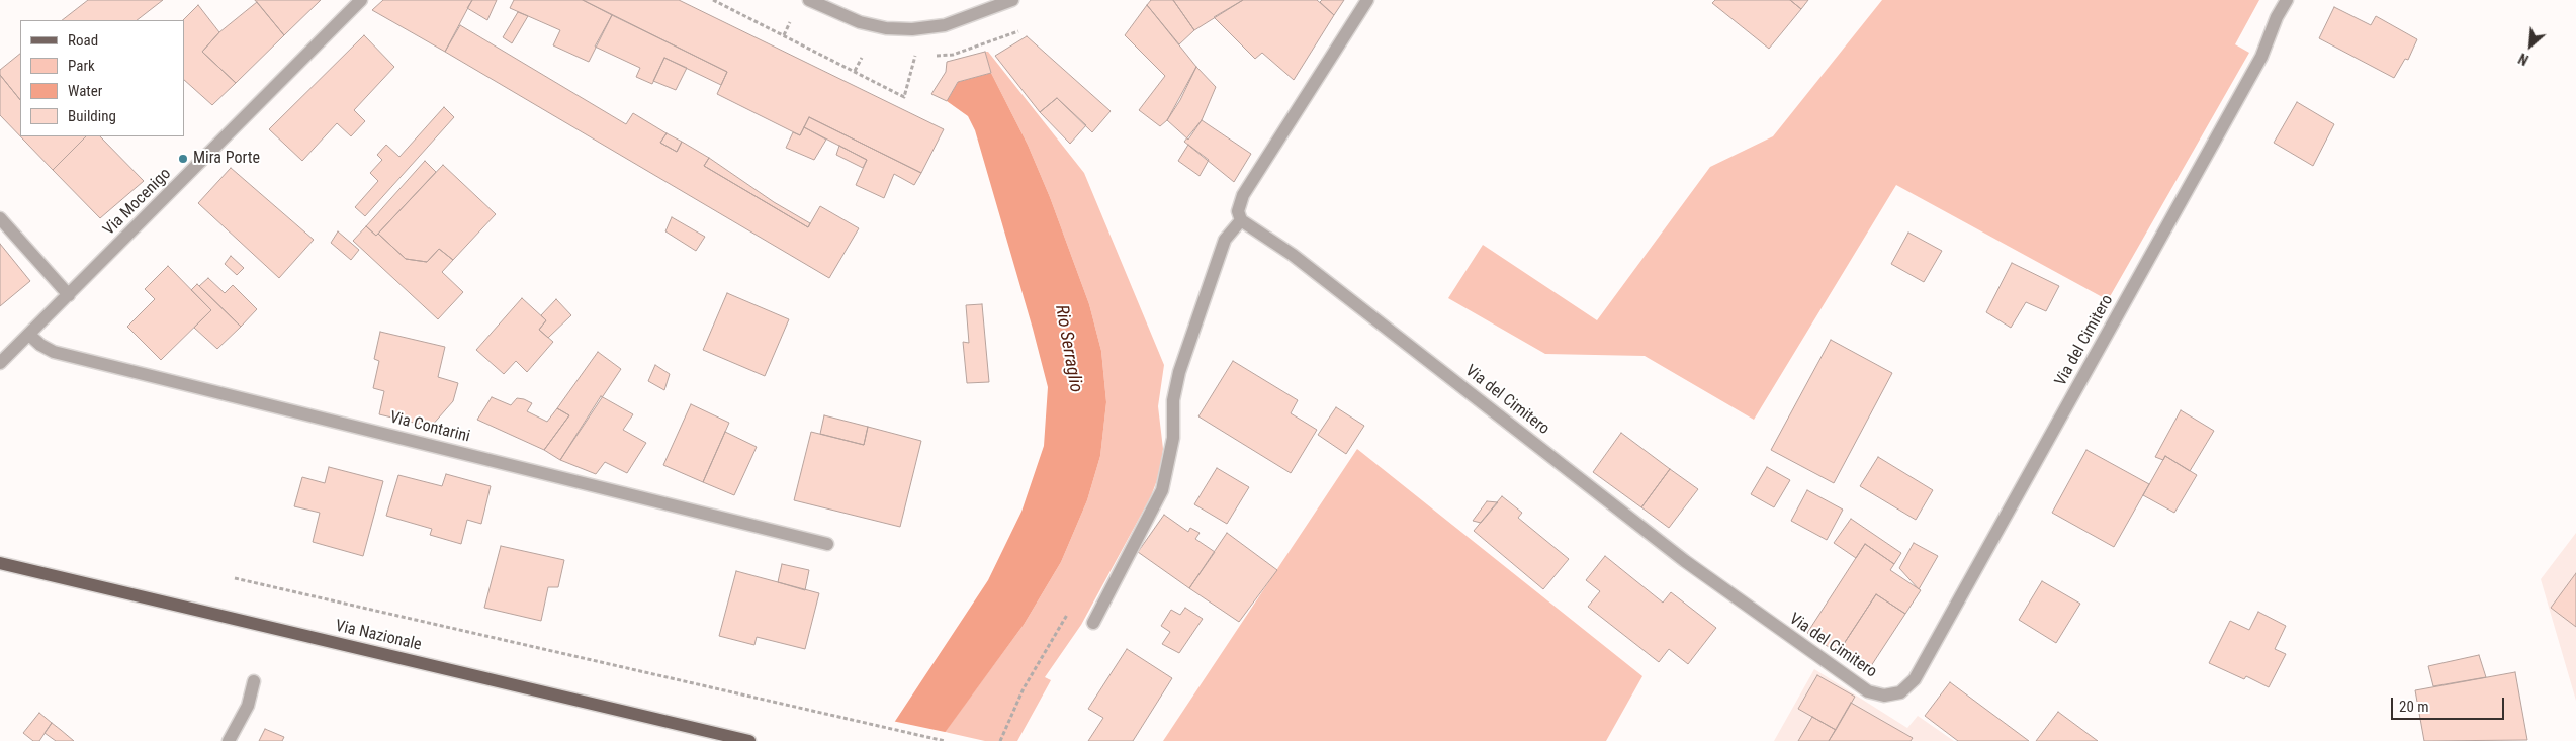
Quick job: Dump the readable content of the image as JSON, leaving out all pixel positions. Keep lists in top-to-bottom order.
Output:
{
  "streets": {
    "main road": ["Via Nazionale"],
    "street": ["Via Mocenigo", "Via del Cimitero", "Via Contarini"]
  },
  "crossings": [
    ["Via Mocenigo", "Via Contarini"]
  ],
  "water": ["Rio Serraglio"],
  "places": ["Mira Porte"],
  "legend": [
    "Road",
    "Park",
    "Water",
    "Building"
  ],
  "scale_bar": "20 m",
  "north": "bottom left"
}
